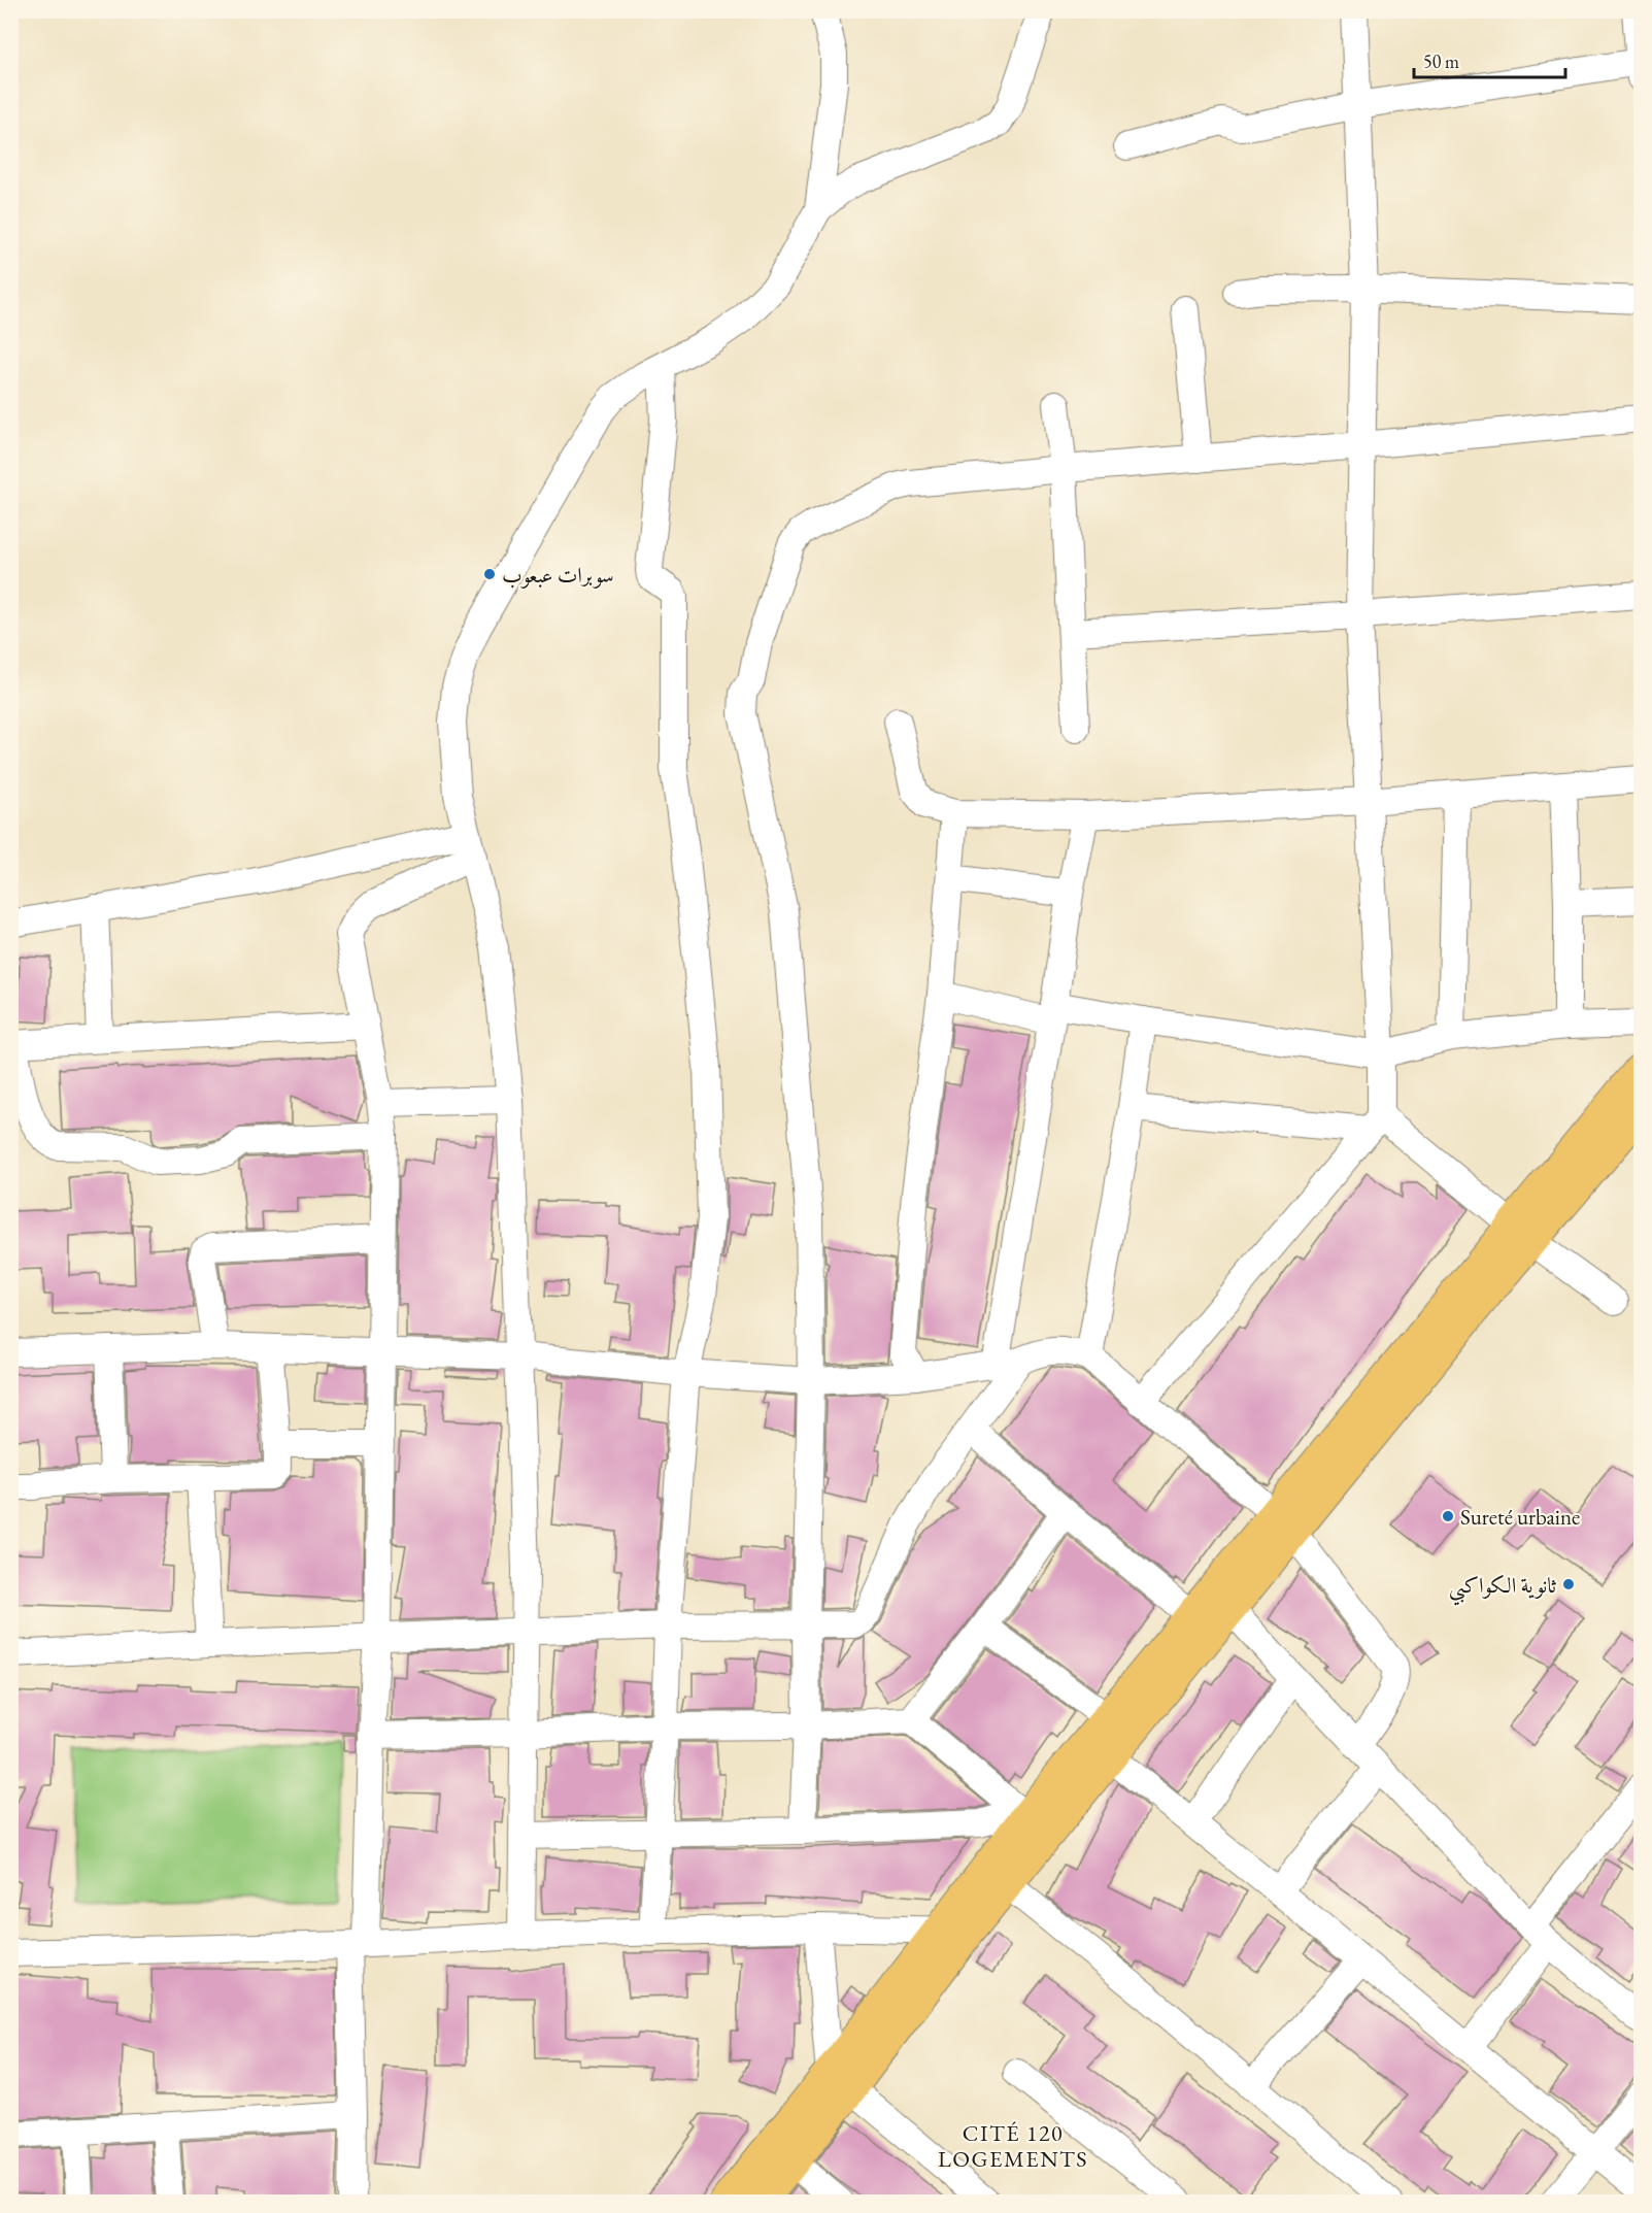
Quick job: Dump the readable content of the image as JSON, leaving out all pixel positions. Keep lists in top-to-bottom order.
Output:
{
  "districts": ["CITÉ 120 LOGEMENTS"],
  "places": ["سوبرات عبعوب", "Sureté urbaine", "ثانوية الكواكبي"],
  "scale_bar": "50 m"
}
